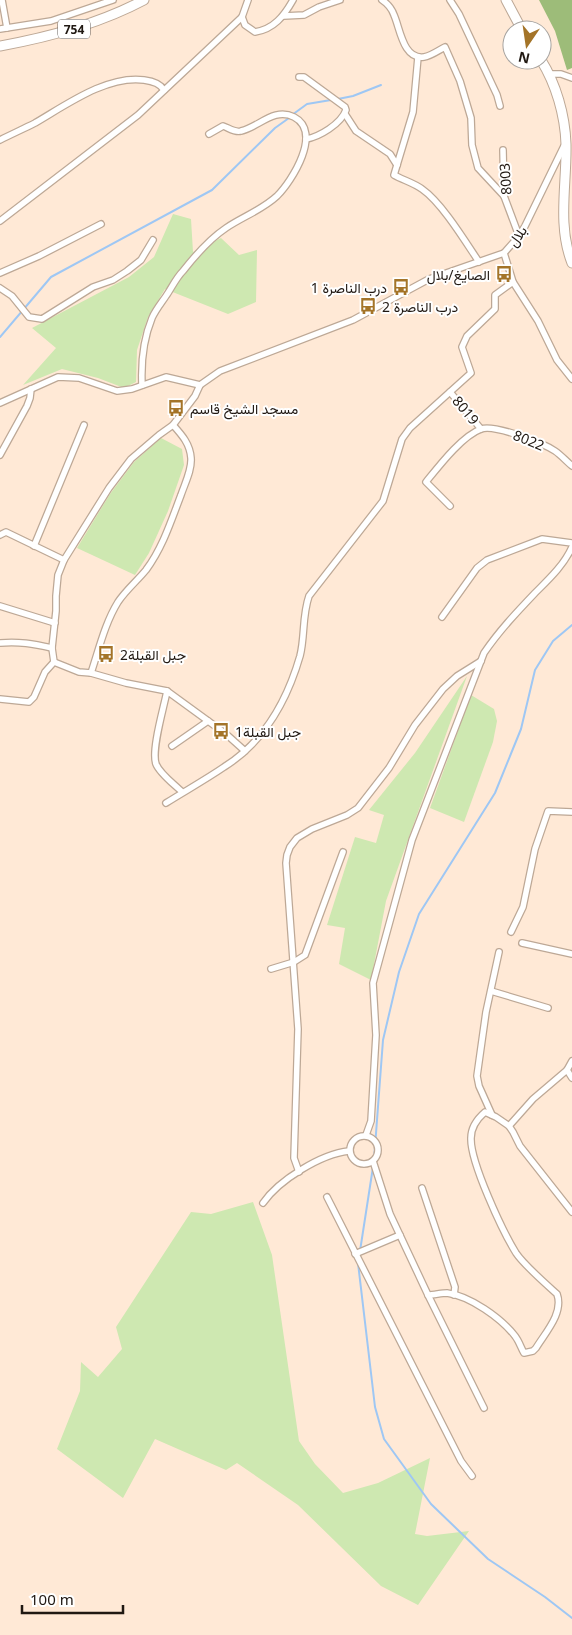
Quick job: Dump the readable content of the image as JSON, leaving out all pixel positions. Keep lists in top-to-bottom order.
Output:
{
  "streets": {
    "main road": ["754"],
    "street": [
      "8003",
      "بلال",
      "8019",
      "8022"
    ]
  },
  "crossings": [
    ["8003", "بلال"],
    ["8019", "8022"]
  ],
  "places": {
    "bus stop": [
      "الصايغ/بلال",
      "درب الناصرة 1",
      "درب الناصرة 2",
      "مسجد الشيخ قاسم",
      "جبل القبلة2",
      "جبل القبلة1"
    ]
  },
  "scale_bar": "100 m",
  "north": "bottom"
}
